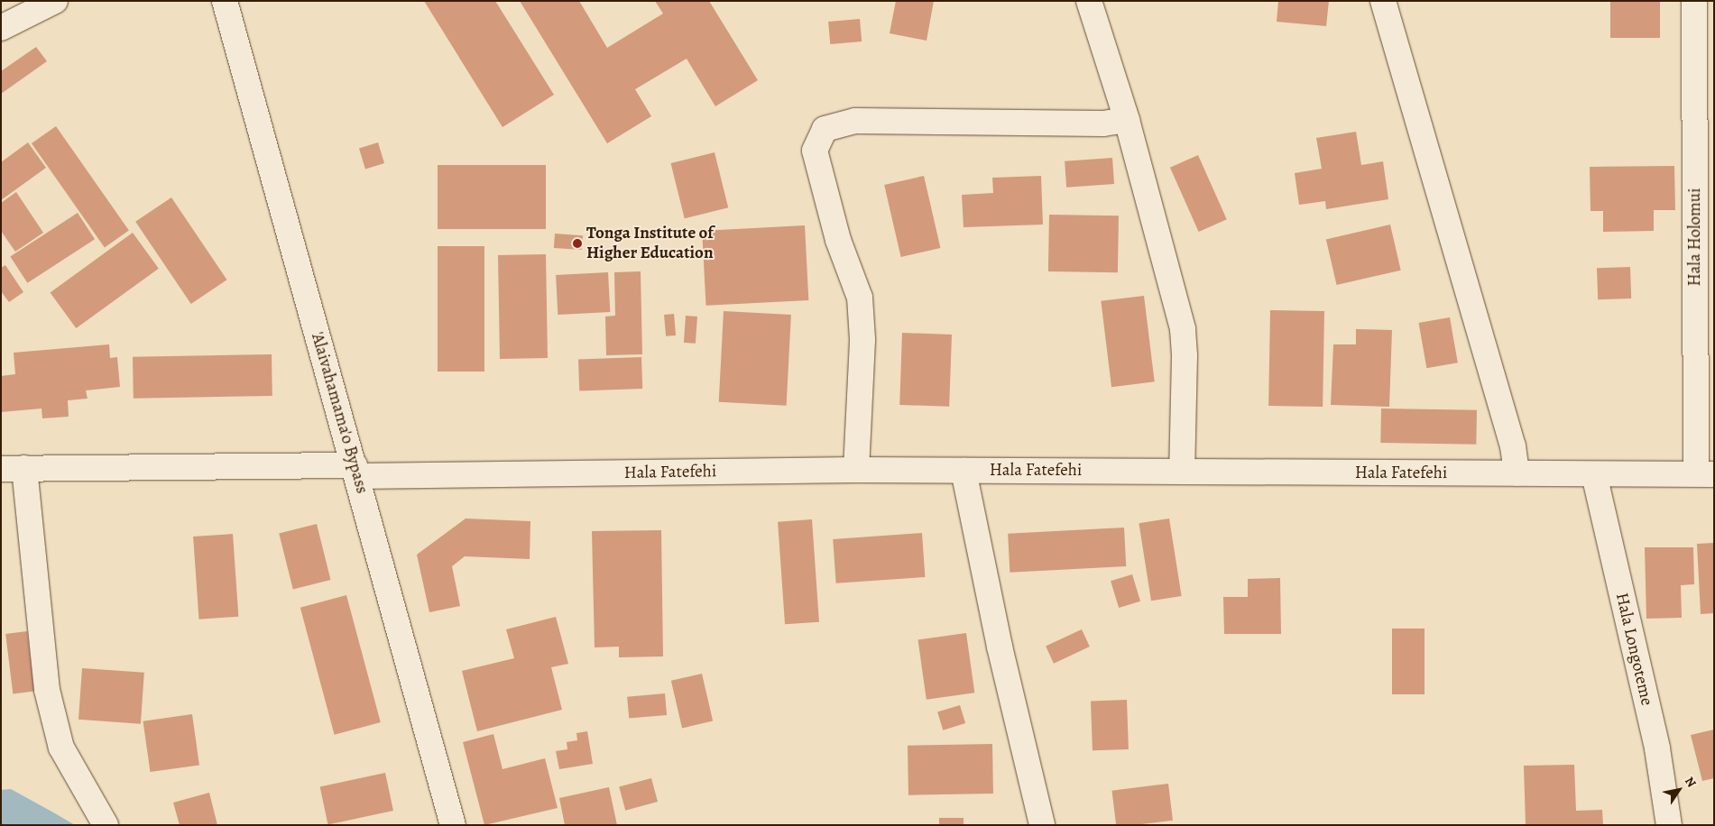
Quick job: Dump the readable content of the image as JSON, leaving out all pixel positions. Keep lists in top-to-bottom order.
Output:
{
  "streets": {
    "street": [
      "Hala Holomui",
      "'Alaivahamama'o Bypass",
      "Hala Fatefehi",
      "Hala Longoteme"
    ]
  },
  "crossings": [
    ["Hala Holomui", "Hala Fatefehi"],
    ["'Alaivahamama'o Bypass", "Hala Fatefehi"],
    ["Hala Fatefehi", "Hala Longoteme"]
  ],
  "places": ["Tonga Institute of Higher Education"],
  "north": "top right"
}
